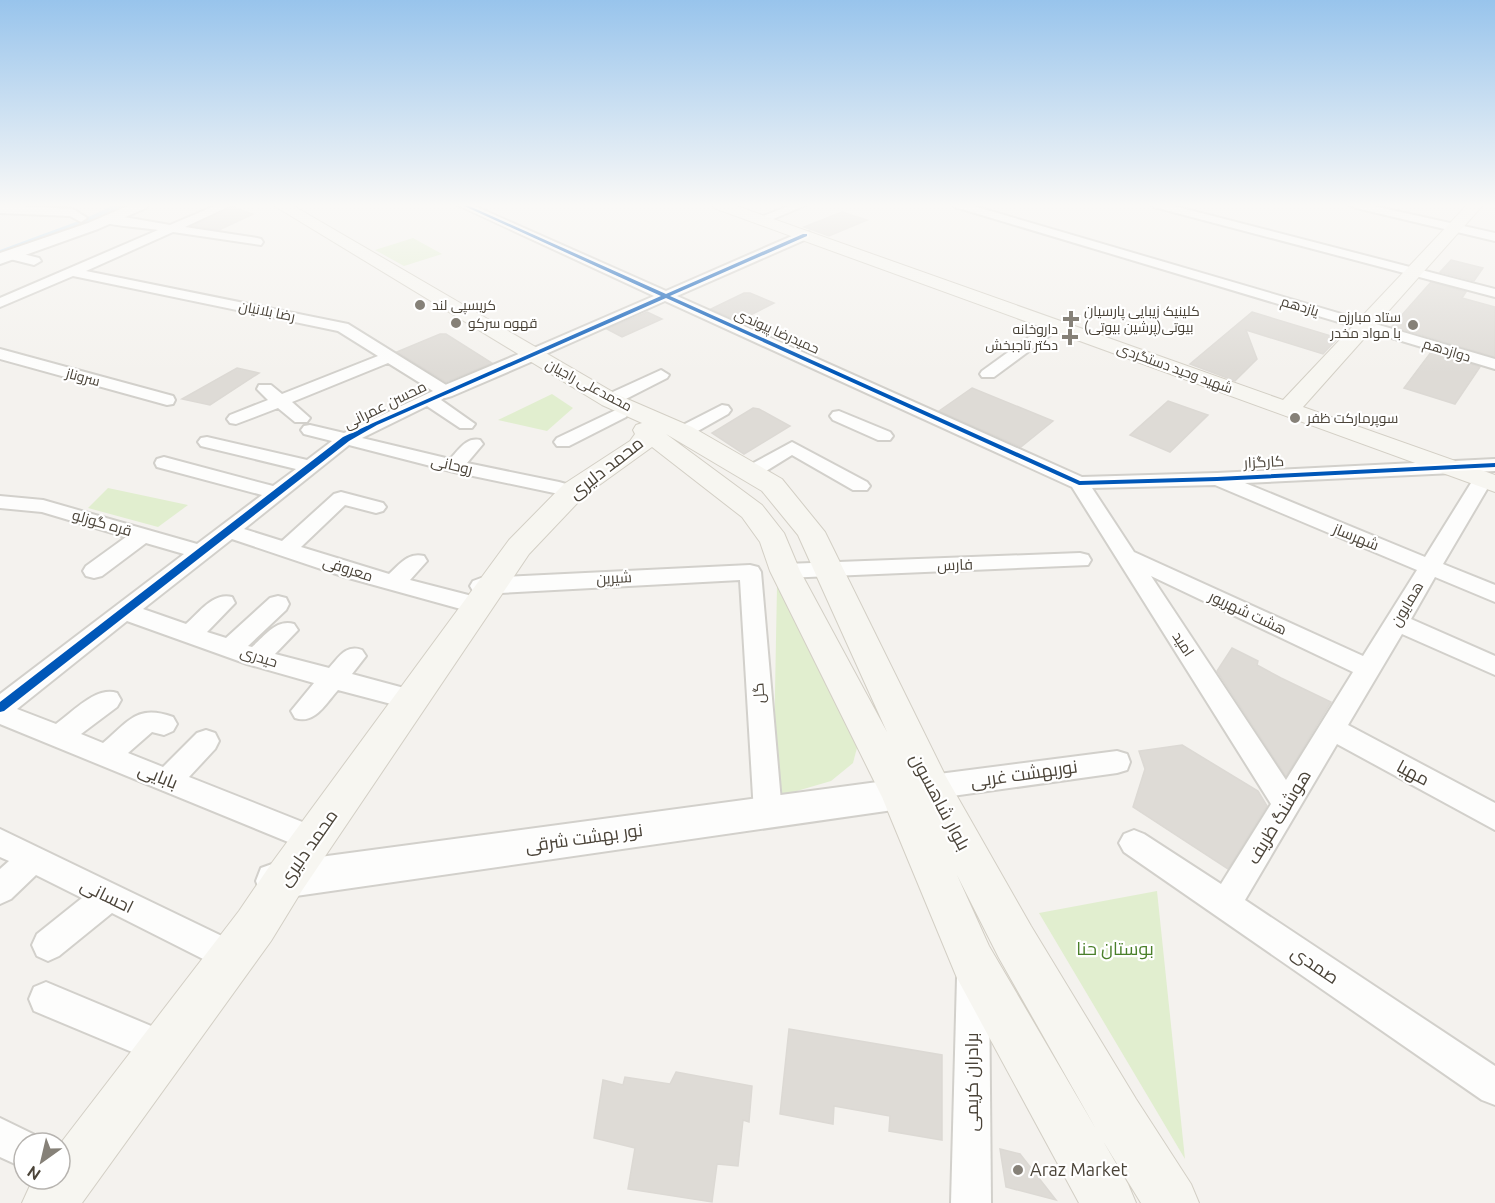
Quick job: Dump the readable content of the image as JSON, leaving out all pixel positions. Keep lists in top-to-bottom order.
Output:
{
  "streets": {
    "main road": [
      "شهید وحید دستگردی",
      "محمدعلی راجیان",
      "محمد دلیری",
      "بلوار شاهسون"
    ],
    "street": [
      "یازدهم",
      "رضا بلانیان",
      "حمیدرضا پیوندی",
      "دوازدهم",
      "سروناز",
      "محسن عمرانی",
      "کارگزار",
      "روحانی",
      "قره گوزلو",
      "شهرساز",
      "فارس",
      "معروفی",
      "شیرین",
      "همایون",
      "هشت شهریور",
      "امید",
      "حیدری",
      "گل",
      "مهیا",
      "نوربهشت غربی",
      "بابایی",
      "هوشنگ ظریف",
      "نور بهشت شرقی",
      "احسانی",
      "صمدی",
      "برادران کریمی"
    ]
  },
  "crossings": [
    ["یازدهم", "دوازدهم"],
    ["رضا بلانیان", "محسن عمرانی"],
    ["حمیدرضا پیوندی", "محسن عمرانی"],
    ["حمیدرضا پیوندی", "کارگزار"],
    ["حمیدرضا پیوندی", "امید"],
    ["شهید وحید دستگردی", "کارگزار"],
    ["شهید وحید دستگردی", "همایون"],
    ["محمدعلی راجیان", "محسن عمرانی"],
    ["محمدعلی راجیان", "محمد دلیری"],
    ["محمدعلی راجیان", "بلوار شاهسون"],
    ["محسن عمرانی", "روحانی"],
    ["محسن عمرانی", "قره گوزلو"],
    ["محسن عمرانی", "معروفی"],
    ["محسن عمرانی", "حیدری"],
    ["محسن عمرانی", "بابایی"],
    ["کارگزار", "شهرساز"],
    ["کارگزار", "امید"],
    ["روحانی", "محمد دلیری"],
    ["محمد دلیری", "معروفی"],
    ["محمد دلیری", "شیرین"],
    ["محمد دلیری", "حیدری"],
    ["محمد دلیری", "بابایی"],
    ["محمد دلیری", "بلوار شاهسون"],
    ["محمد دلیری", "نور بهشت شرقی"],
    ["محمد دلیری", "احسانی"],
    ["شهرساز", "همایون"],
    ["فارس", "شیرین"],
    ["فارس", "گل"],
    ["فارس", "بلوار شاهسون"],
    ["معروفی", "شیرین"],
    ["شیرین", "گل"],
    ["شیرین", "بلوار شاهسون"],
    ["همایون", "هشت شهریور"],
    ["همایون", "مهیا"],
    ["همایون", "هوشنگ ظریف"],
    ["هشت شهریور", "امید"],
    ["امید", "هوشنگ ظریف"],
    ["گل", "بلوار شاهسون"],
    ["گل", "نور بهشت شرقی"],
    ["مهیا", "هوشنگ ظریف"],
    ["نوربهشت غربی", "بلوار شاهسون"],
    ["نوربهشت غربی", "نور بهشت شرقی"],
    ["بابایی", "نور بهشت شرقی"],
    ["بلوار شاهسون", "نور بهشت شرقی"],
    ["بلوار شاهسون", "برادران کریمی"],
    ["هوشنگ ظریف", "صمدی"]
  ],
  "parks": ["بوستان حنا"],
  "places": {
    "other": [
      "کریسپی لند",
      "قهوه سرکو",
      "ستاد مبارزه با مواد مخدر",
      "سوپرمارکت ظفر",
      "Araz Market"
    ],
    "health": ["کلینیک زیبایی پارسیان بیوتی(پرشین بیوتی)", "داروخانه دکتر تاجبخش"]
  },
  "north": "bottom left"
}
